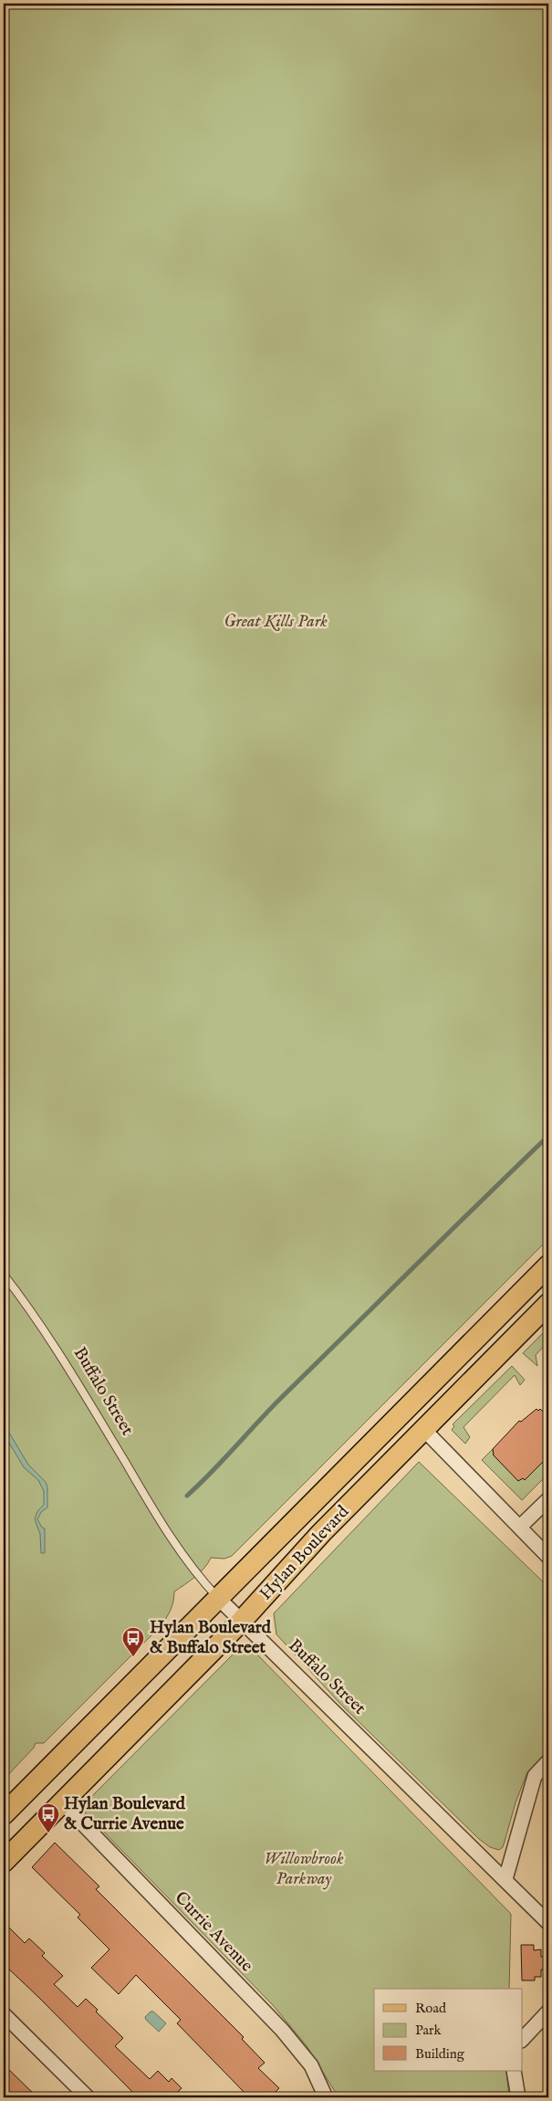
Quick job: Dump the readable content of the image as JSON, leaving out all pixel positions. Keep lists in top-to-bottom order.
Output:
{
  "streets": {
    "main road": ["Hylan Boulevard"],
    "street": ["Buffalo Street", "Currie Avenue"]
  },
  "crossings": [
    ["Buffalo Street", "Hylan Boulevard"],
    ["Hylan Boulevard", "Currie Avenue"]
  ],
  "parks": ["Great Kills Park", "Willowbrook Parkway"],
  "places": {
    "bus stop": ["Hylan Boulevard & Buffalo Street", "Hylan Boulevard & Currie Avenue"]
  },
  "legend": ["Road", "Park", "Building"]
}
